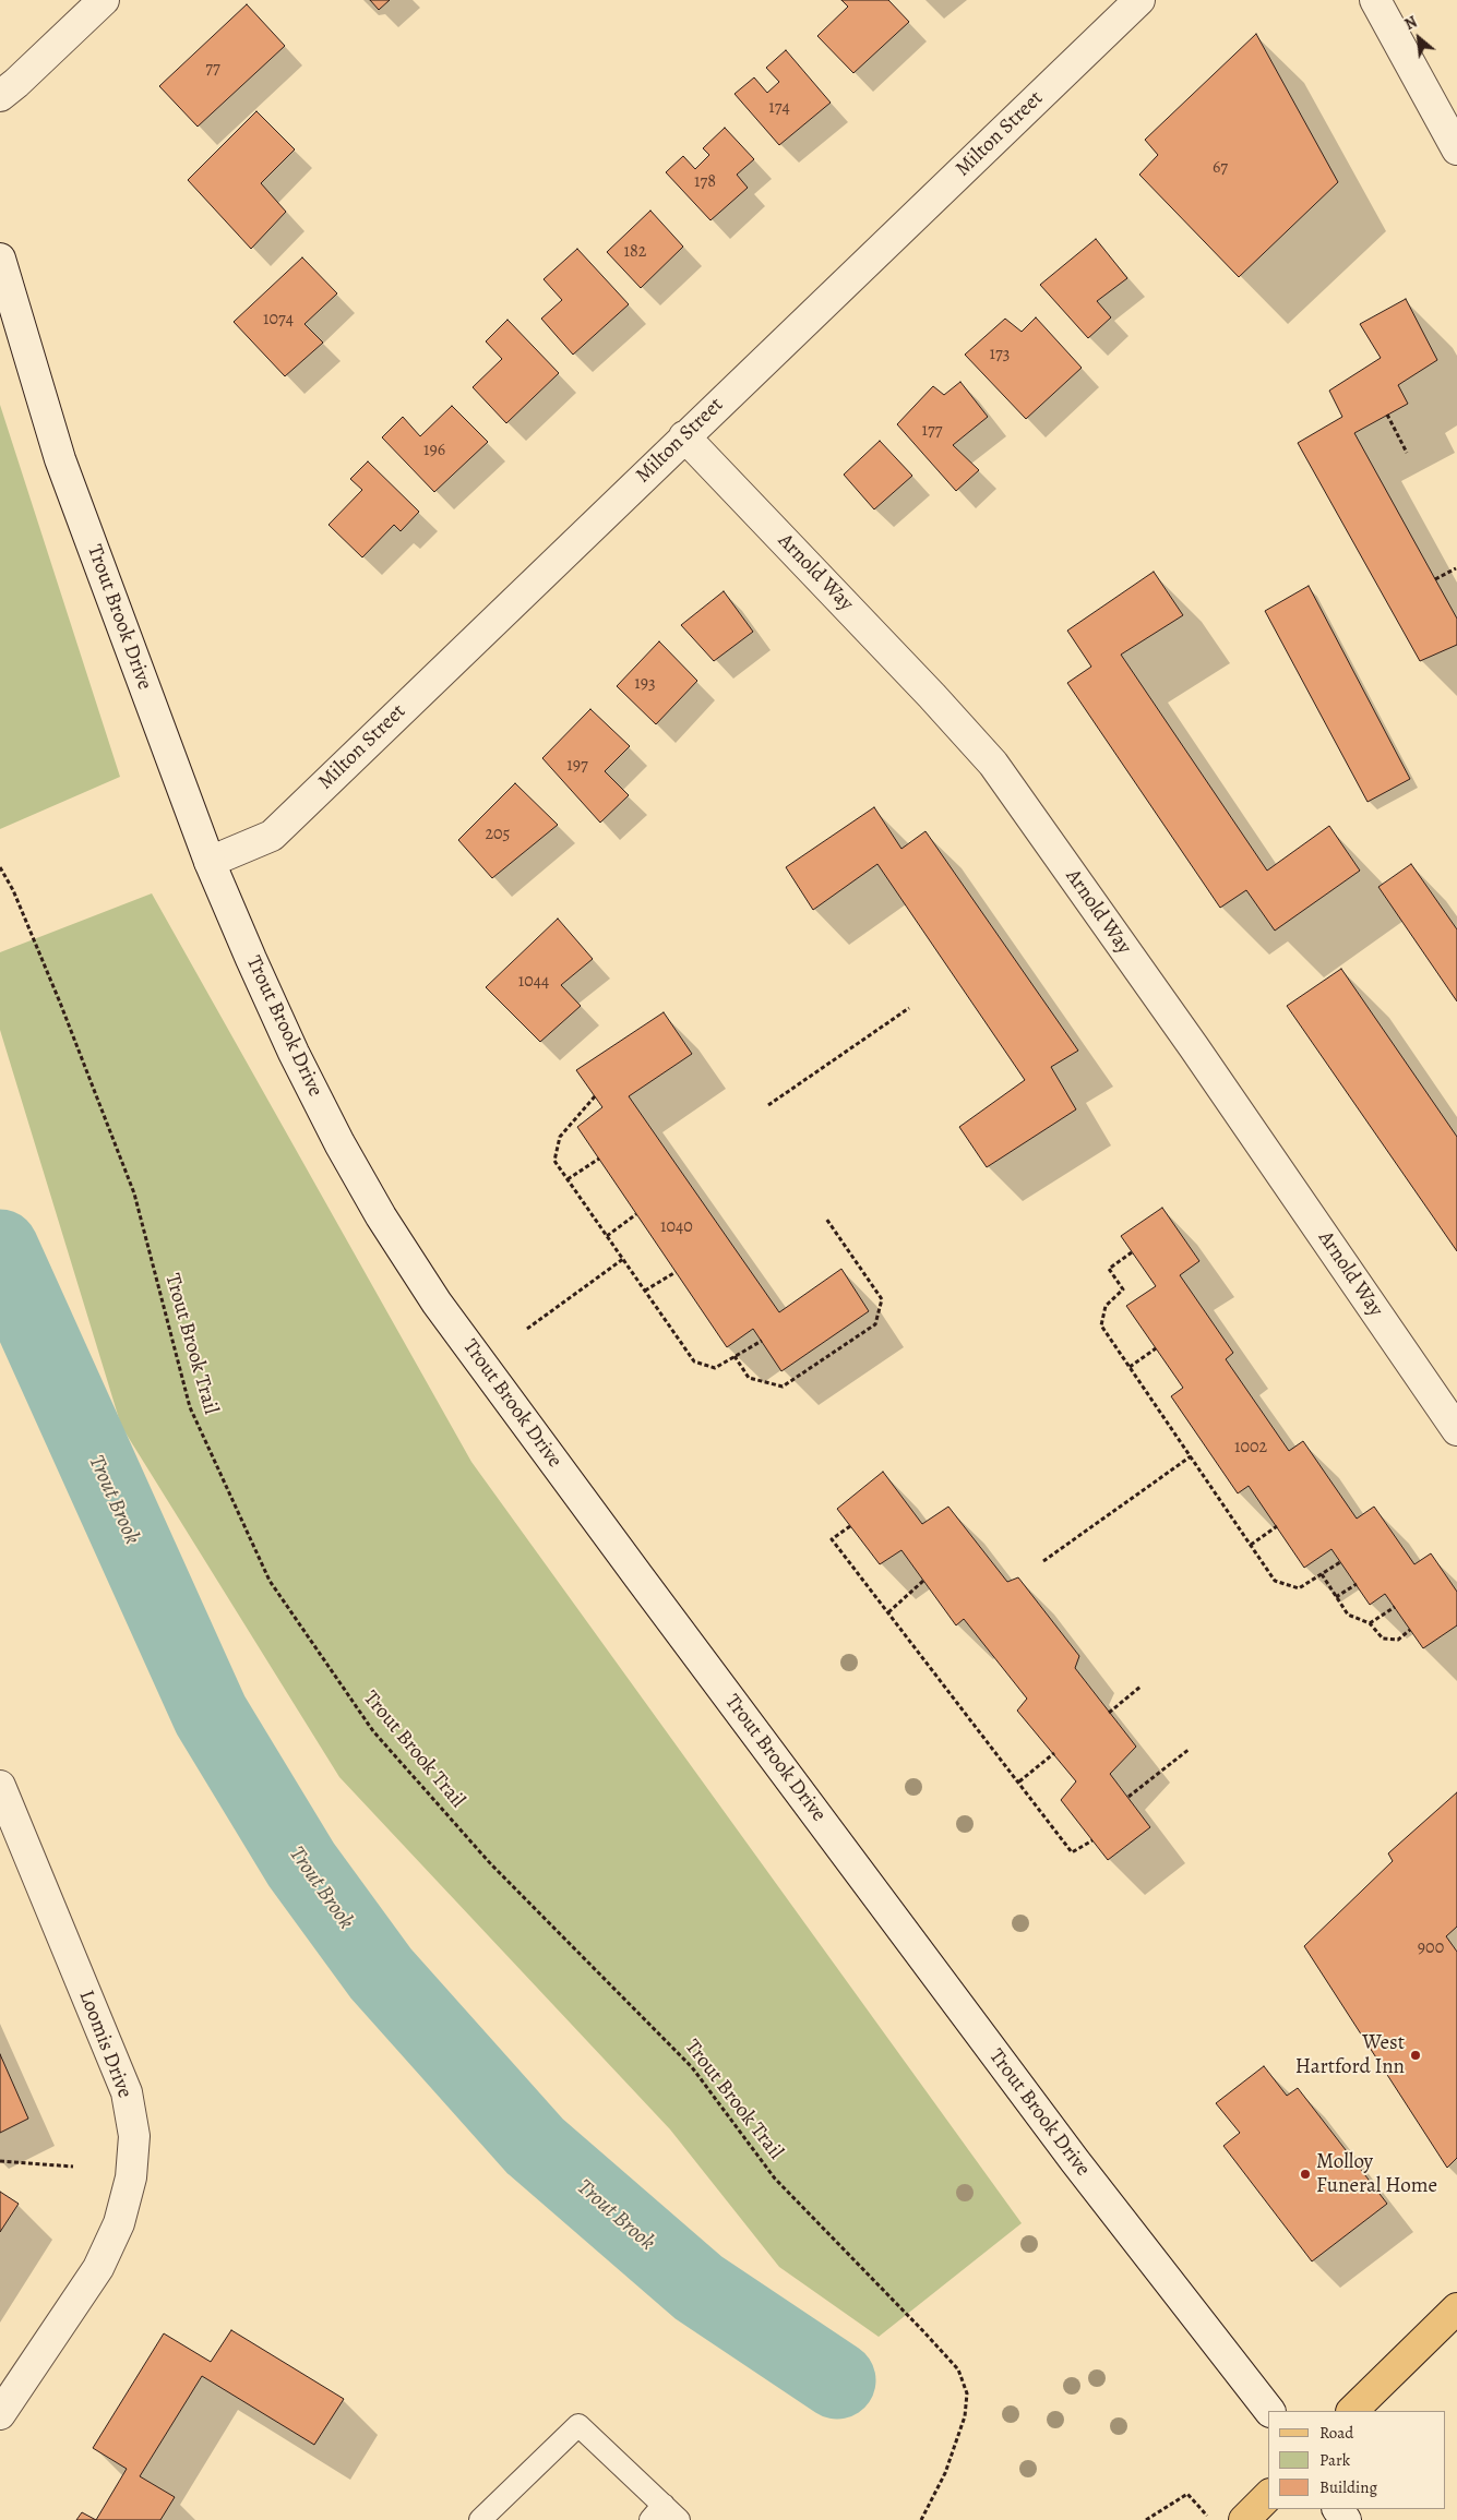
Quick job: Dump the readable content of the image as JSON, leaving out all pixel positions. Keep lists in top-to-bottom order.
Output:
{
  "streets": {
    "street": [
      "Milton Street",
      "Arnold Way",
      "Trout Brook Drive",
      "Loomis Drive"
    ],
    "path": ["Trout Brook Trail"]
  },
  "crossings": [
    ["Milton Street", "Arnold Way"],
    ["Milton Street", "Trout Brook Drive"]
  ],
  "water": ["Trout Brook"],
  "places": ["West Hartford Inn", "Molloy Funeral Home"],
  "house_numbers": [
    "77",
    "174",
    "67",
    "178",
    "182",
    "1074",
    "173",
    "177",
    "196",
    "193",
    "197",
    "205",
    "1044",
    "1040",
    "1002",
    "900"
  ],
  "legend": ["Road", "Park", "Building"],
  "north": "top left"
}
